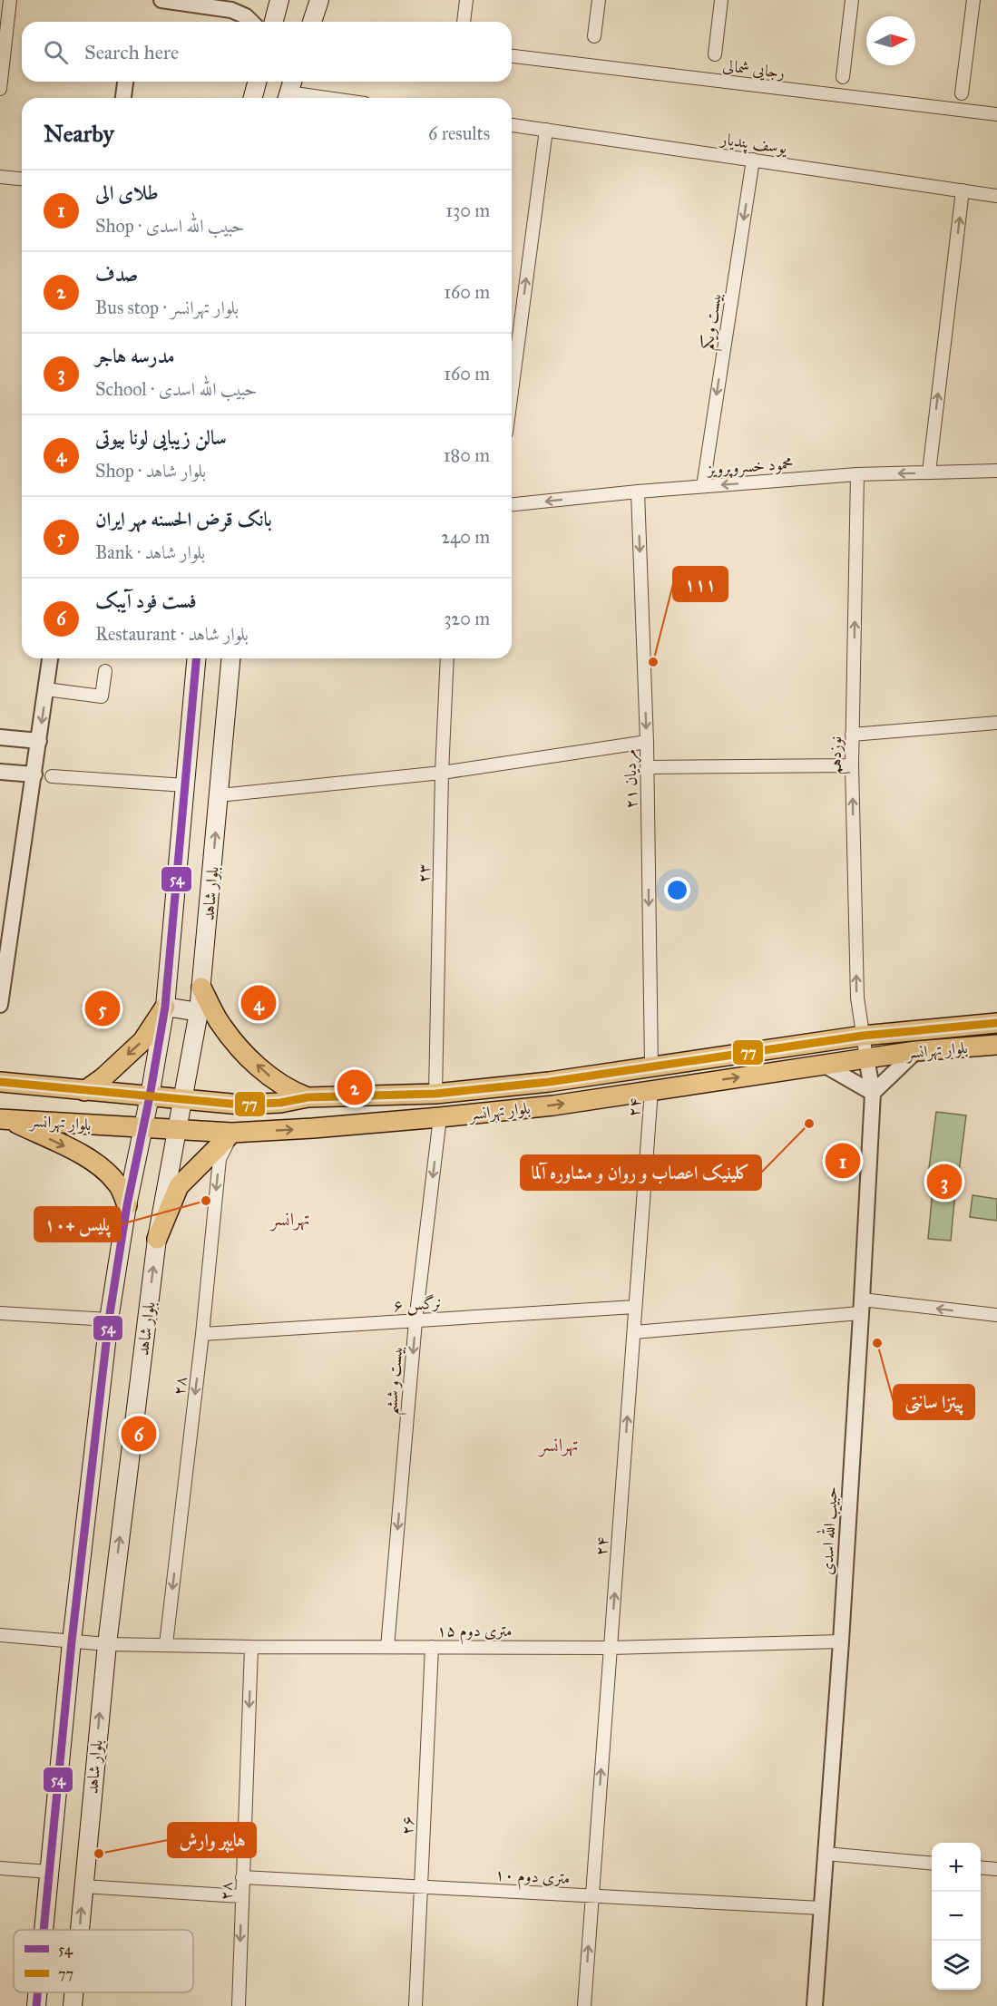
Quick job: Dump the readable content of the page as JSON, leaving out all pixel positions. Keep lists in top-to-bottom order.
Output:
{
  "streets": {
    "main road": ["بلوار شاهد", "بلوار تهرانسر"],
    "street": [
      "رجایی شمالی",
      "یوسف پندیار",
      "بیست ویکم",
      "محمود خسروپرویز",
      "نوزدهم",
      "۲۱ مردیان",
      "۲۳",
      "۲۴",
      "نرگس ۶",
      "بیست و ششم",
      "۲۸",
      "حبیب الله اسدی",
      "۱۵ متری دوم",
      "۲۶",
      "۱۰ متری دوم"
    ]
  },
  "crossings": [
    ["یوسف پندیار", "بیست ویکم"],
    ["بیست ویکم", "محمود خسروپرویز"],
    ["محمود خسروپرویز", "نوزدهم"],
    ["محمود خسروپرویز", "۲۱ مردیان"],
    ["نوزدهم", "بلوار تهرانسر"],
    ["نوزدهم", "حبیب الله اسدی"],
    ["۲۱ مردیان", "بلوار تهرانسر"],
    ["۲۳", "بلوار تهرانسر"],
    ["بلوار شاهد", "بلوار تهرانسر"],
    ["بلوار شاهد", "۱۵ متری دوم"],
    ["بلوار تهرانسر", "۲۴"],
    ["بلوار تهرانسر", "بیست و ششم"],
    ["بلوار تهرانسر", "۲۸"],
    ["بلوار تهرانسر", "حبیب الله اسدی"],
    ["۲۴", "نرگس ۶"],
    ["۲۴", "۱۵ متری دوم"],
    ["۲۴", "۱۰ متری دوم"],
    ["نرگس ۶", "بیست و ششم"],
    ["نرگس ۶", "۲۸"],
    ["بیست و ششم", "۱۵ متری دوم"],
    ["۲۸", "۱۵ متری دوم"],
    ["۲۸", "۱۰ متری دوم"],
    ["حبیب الله اسدی", "۱۵ متری دوم"],
    ["حبیب الله اسدی", "۱۰ متری دوم"],
    ["۱۵ متری دوم", "۲۶"],
    ["۲۶", "۱۰ متری دوم"]
  ],
  "one_way": [
    "بیست ویکم",
    "محمود خسروپرویز",
    "نوزدهم",
    "۲۱ مردیان",
    "۲۴",
    "بیست و ششم",
    "۲۸"
  ],
  "districts": ["تهرانسر", "تهرانسر"],
  "places": [
    "۱۱۱",
    "کلینیک اعصاب و روان و مشاوره آلما",
    "پلیس +۱۰",
    "پیتزا سانتی",
    "هایپر وارش"
  ],
  "lines": ["transit line 54", "transit line 77"],
  "legend": ["54", "77"],
  "north": "right",
  "page": {
    "search": "Search here",
    "heading": ["Nearby", "6 results"],
    "list": [
      {
        "mark": "1",
        "name": "طلای الی",
        "note": "Shop · حبیب الله اسدی",
        "value": "130 m"
      },
      {
        "mark": "2",
        "name": "صدف",
        "note": "Bus stop · بلوار تهرانسر",
        "value": "160 m"
      },
      {
        "mark": "3",
        "name": "مدرسه هاجر",
        "note": "School · حبیب الله اسدی",
        "value": "160 m"
      },
      {
        "mark": "4",
        "name": "سالن زیبایی لونا بیوتی",
        "note": "Shop · بلوار شاهد",
        "value": "180 m"
      },
      {
        "mark": "5",
        "name": "بانک قرض الحسنه مهر ایران",
        "note": "Bank · بلوار شاهد",
        "value": "240 m"
      },
      {
        "mark": "6",
        "name": "فست فود آیبک",
        "note": "Restaurant · بلوار شاهد",
        "value": "320 m"
      }
    ],
    "pins": [
      "4",
      "5",
      "2",
      "1",
      "3",
      "6"
    ],
    "map_buttons": ["+", "−"]
  }
}
